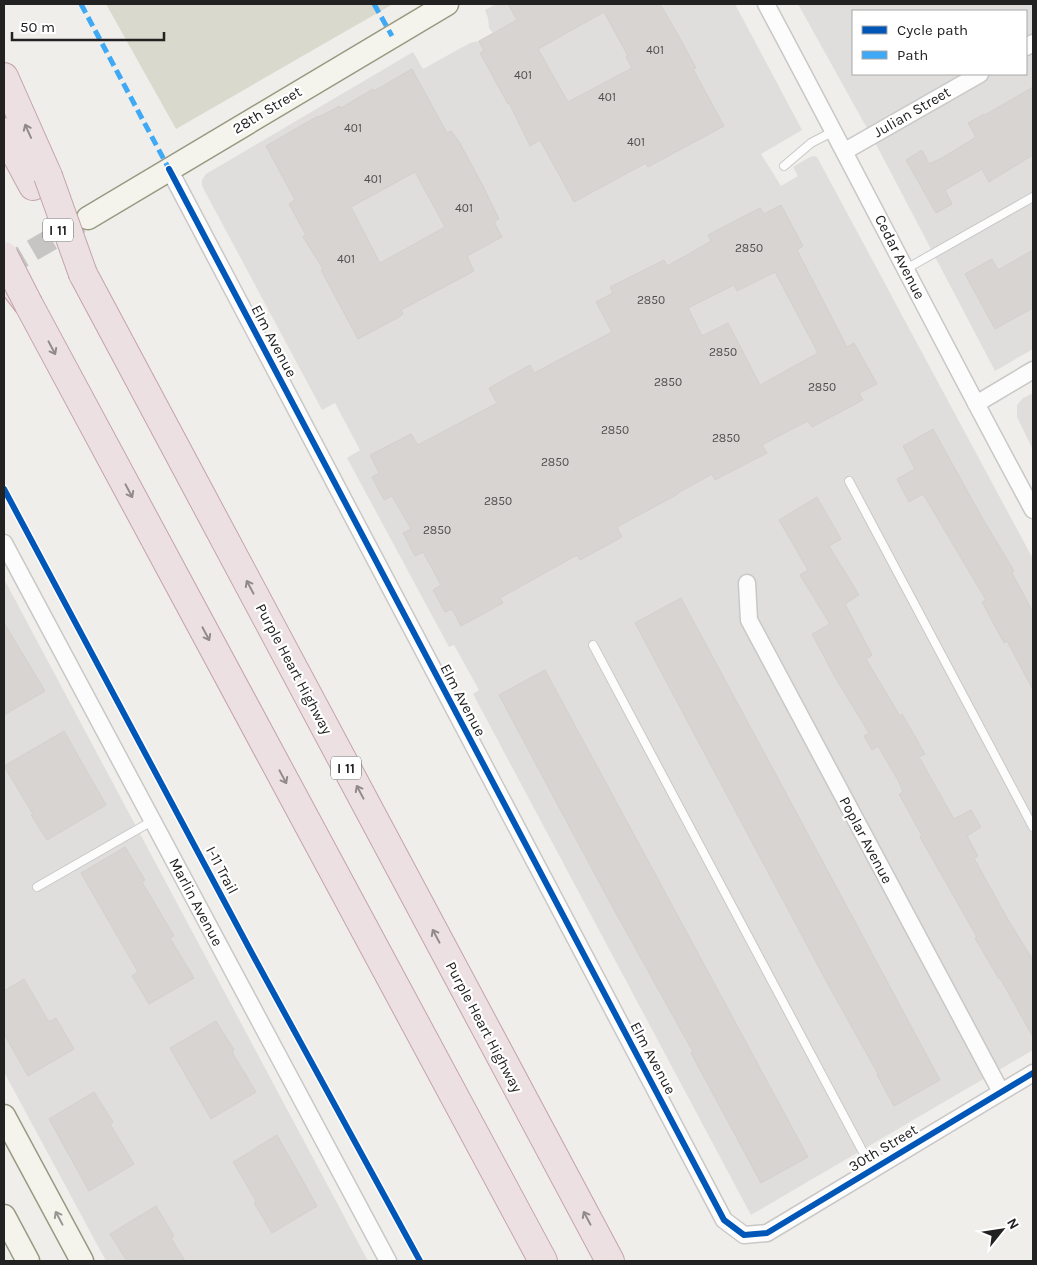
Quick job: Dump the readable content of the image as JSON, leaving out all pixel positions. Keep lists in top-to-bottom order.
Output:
{
  "streets": {
    "highway": ["I 11", "Purple Heart Highway"],
    "street": [
      "28th Street",
      "Julian Street",
      "Cedar Avenue",
      "Elm Avenue",
      "Poplar Avenue",
      "Marlin Avenue",
      "30th Street"
    ],
    "cycle path": ["I-11 Trail"]
  },
  "crossings": [
    ["28th Street", "Elm Avenue"],
    ["Julian Street", "Cedar Avenue"],
    ["Elm Avenue", "30th Street"],
    ["Poplar Avenue", "30th Street"]
  ],
  "house_numbers": [
    "401",
    "401",
    "401",
    "401",
    "401",
    "401",
    "401",
    "2850",
    "401",
    "2850",
    "2850",
    "2850",
    "2850",
    "2850",
    "2850",
    "2850",
    "2850",
    "2850"
  ],
  "legend": ["Cycle path", "Path"],
  "scale_bar": "50 m",
  "north": "top right"
}
